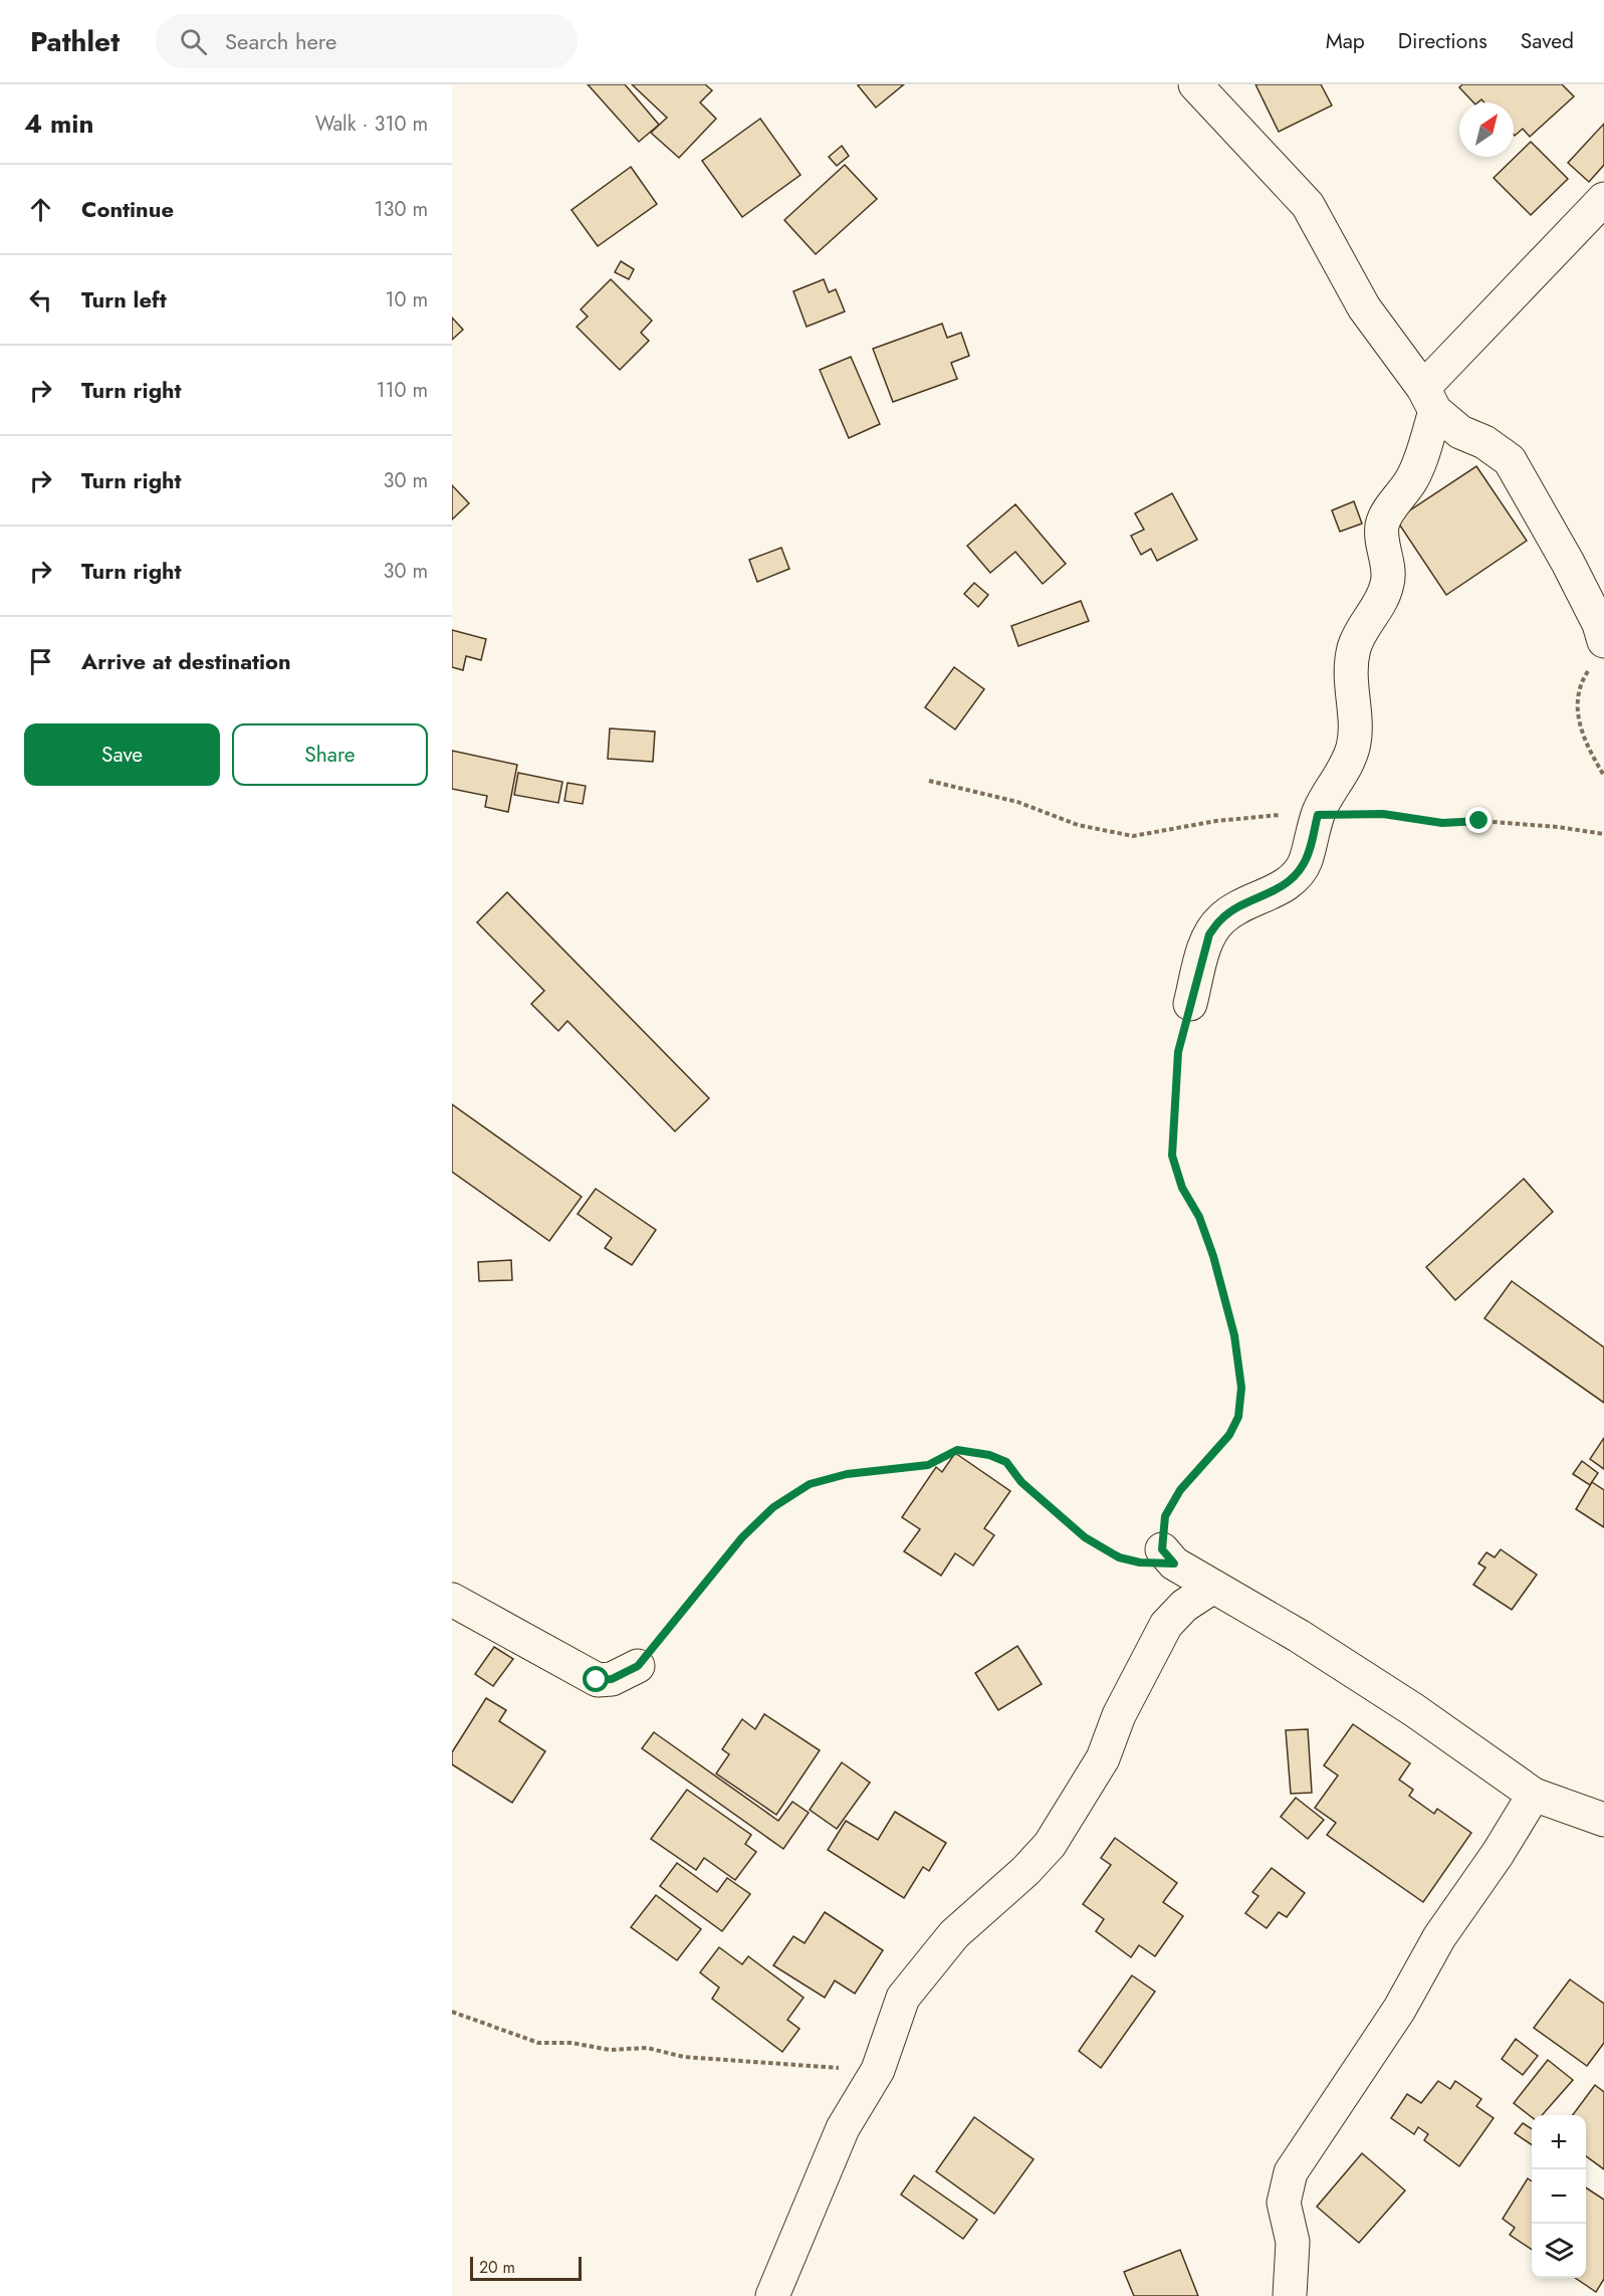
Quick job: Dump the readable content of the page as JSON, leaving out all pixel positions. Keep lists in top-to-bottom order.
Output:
{
  "scale_bar": "20 m",
  "north": "top right",
  "page": {
    "header": "Pathlet",
    "search": "Search here",
    "nav": ["Map", "Directions", "Saved"],
    "heading": ["4 min", "Walk · 310 m"],
    "list": [
      ["Continue", "130 m"],
      ["Turn left", "10 m"],
      ["Turn right", "110 m"],
      ["Turn right", "30 m"],
      ["Turn right", "30 m"],
      "Arrive at destination"
    ],
    "buttons": ["Save", "Share"],
    "map_buttons": ["+", "−"],
    "scale": "20 m"
  }
}
